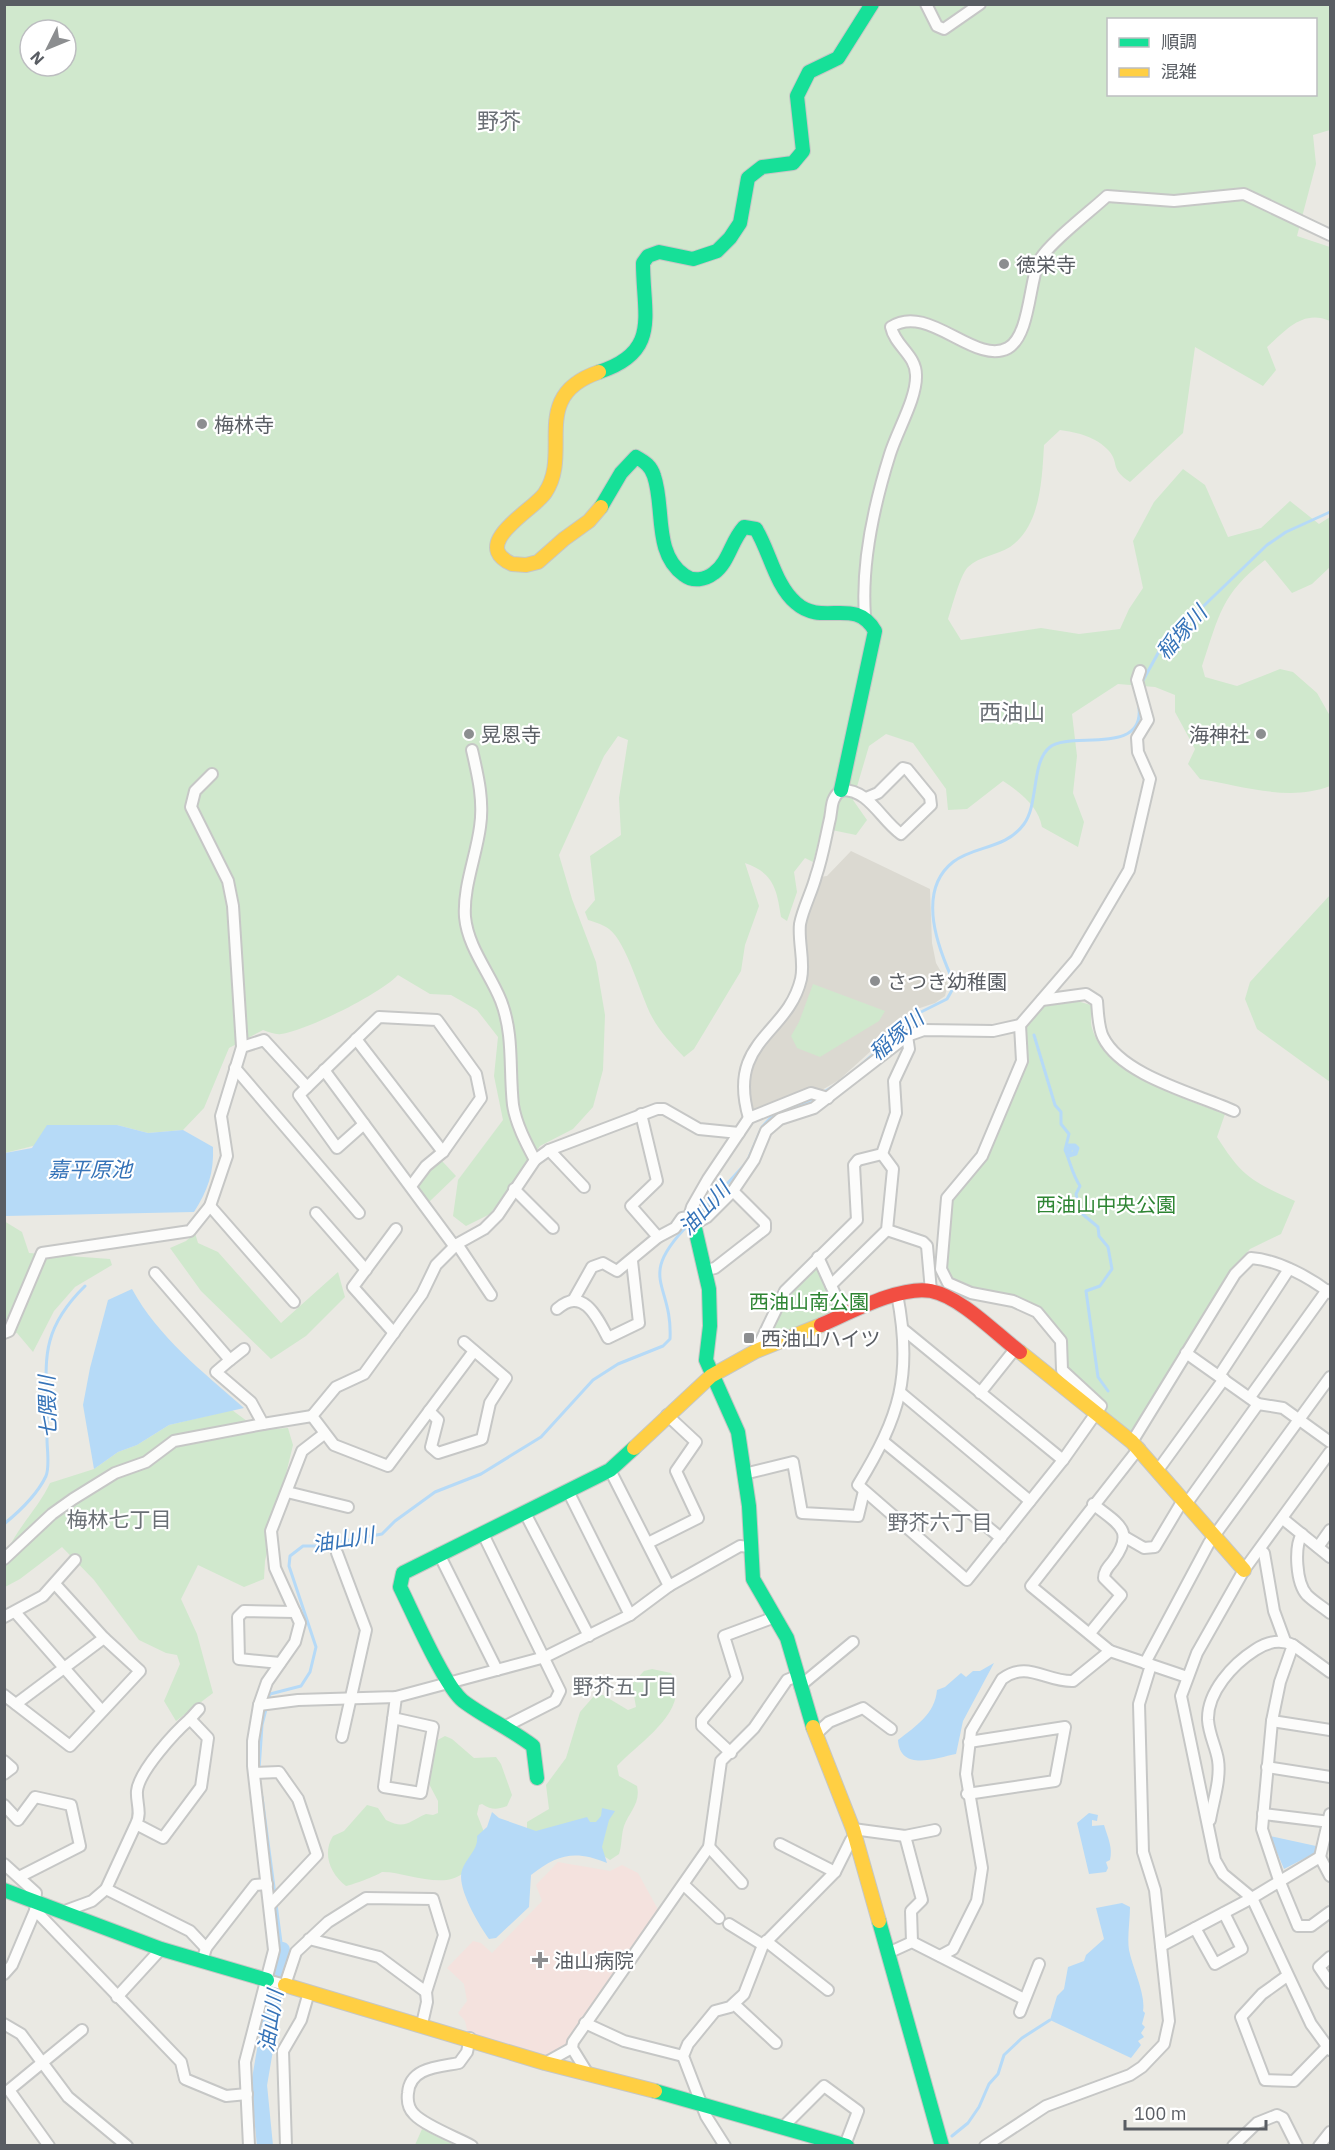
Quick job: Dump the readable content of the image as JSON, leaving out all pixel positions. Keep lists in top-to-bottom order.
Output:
{
  "districts": [
    "野芥",
    "西油山",
    "梅林七丁目",
    "野芥六丁目",
    "野芥五丁目"
  ],
  "water": [
    "稲塚川",
    "嘉平原池",
    "油山川",
    "七隈川"
  ],
  "parks": ["西油山中央公園", "西油山南公園"],
  "places": {
    "other": [
      "徳栄寺",
      "梅林寺",
      "晃恩寺",
      "海神社",
      "さつき幼稚園"
    ],
    "transit": ["西油山ハイツ"],
    "health": ["油山病院"]
  },
  "legend": ["順調", "混雑"],
  "scale_bar": "100 m",
  "north": "bottom left"
}
